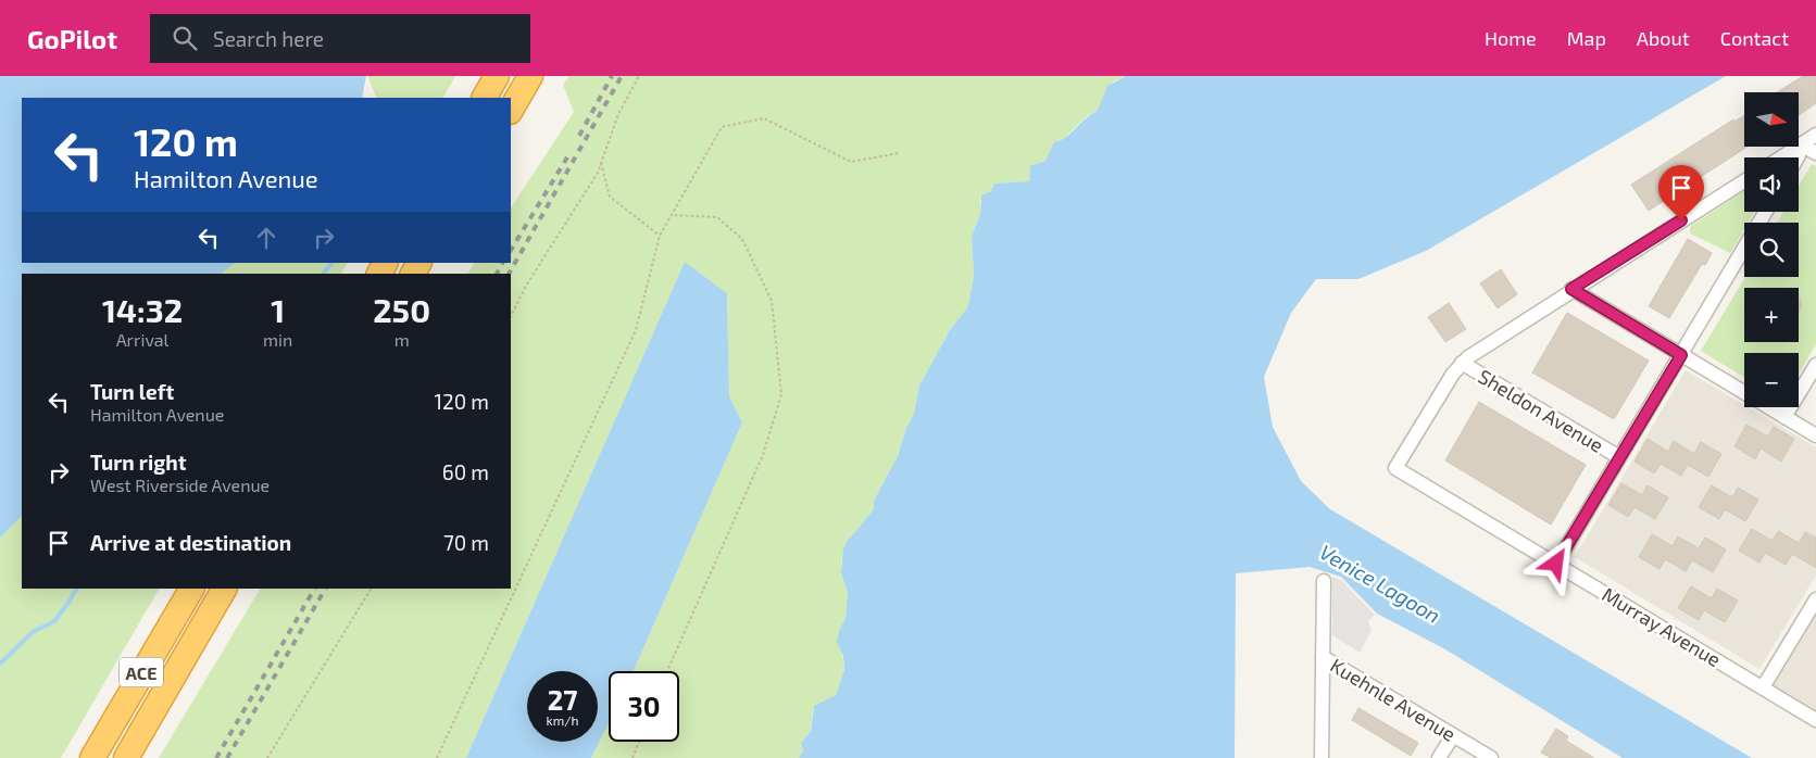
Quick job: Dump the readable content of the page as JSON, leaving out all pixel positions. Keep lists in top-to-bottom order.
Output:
{
  "streets": {
    "highway": ["ACE"],
    "street": ["Sheldon Avenue", "Murray Avenue", "Kuehnle Avenue"]
  },
  "crossings": [
    ["Sheldon Avenue", "Murray Avenue"]
  ],
  "water": ["Venice Lagoon"],
  "north": "right",
  "page": {
    "header": "GoPilot",
    "search": "Search here",
    "nav": [
      "Home",
      "Map",
      "About",
      "Contact"
    ],
    "map_buttons": ["+", "−"],
    "turn": ["120 m", "Hamilton Avenue"],
    "eta": [
      "14:32",
      "Arrival",
      "1",
      "min",
      "250",
      "m"
    ],
    "list": [
      {
        "name": "Turn left",
        "note": "Hamilton Avenue",
        "value": "120 m"
      },
      {
        "name": "Turn right",
        "note": "West Riverside Avenue",
        "value": "60 m"
      },
      {
        "name": "Arrive at destination",
        "value": "70 m"
      }
    ],
    "speed": "27 km/h",
    "limit": "30"
  }
}
